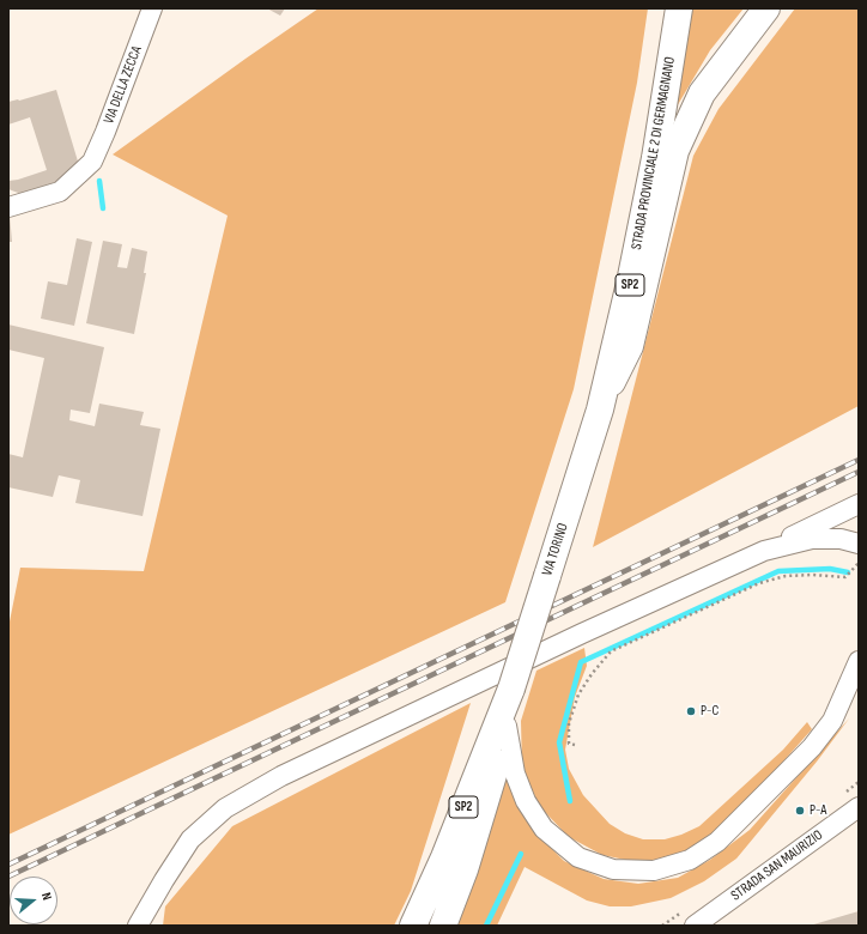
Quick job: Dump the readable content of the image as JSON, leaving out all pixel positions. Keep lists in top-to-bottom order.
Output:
{
  "streets": {
    "main road": ["STRADA PROVINCIALE 2 DI GERMAGNANO", "SP2", "VIA TORINO"],
    "street": ["VIA DELLA ZECCA", "STRADA SAN MAURIZIO"]
  },
  "crossings": [
    ["STRADA PROVINCIALE 2 DI GERMAGNANO", "VIA TORINO"]
  ],
  "places": ["P-C", "P-A"],
  "north": "right"
}
